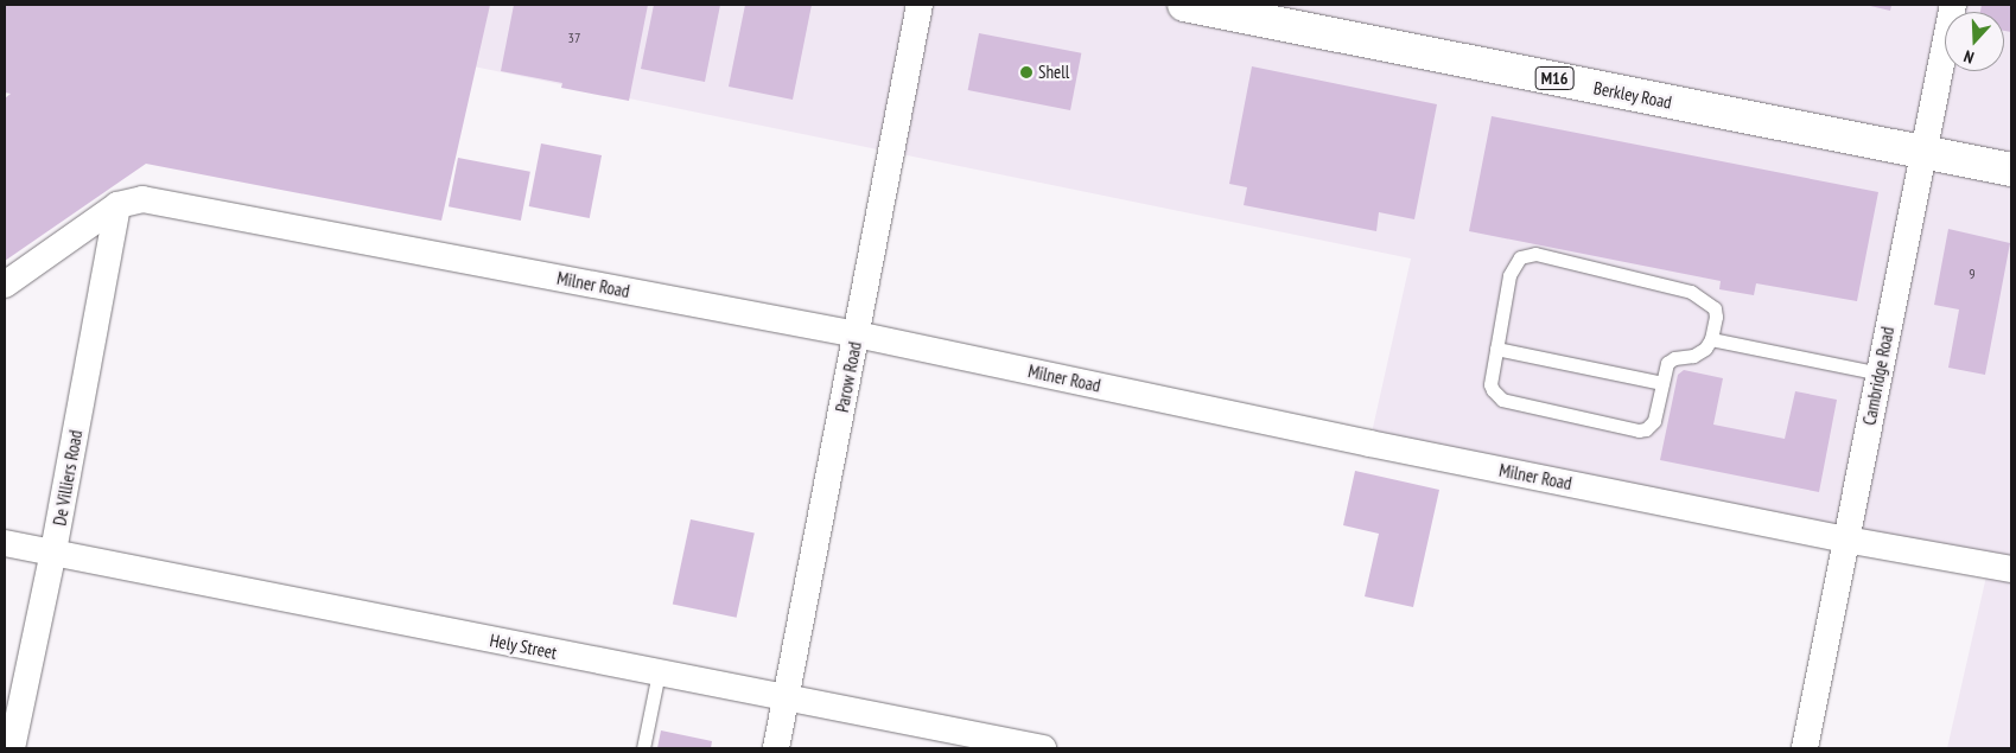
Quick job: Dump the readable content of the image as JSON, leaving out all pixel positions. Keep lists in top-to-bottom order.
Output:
{
  "streets": {
    "main road": ["M16", "Berkley Road"],
    "street": [
      "Milner Road",
      "Cambridge Road",
      "Parow Road",
      "De Villiers Road",
      "Hely Street"
    ]
  },
  "crossings": [
    ["Berkley Road", "Cambridge Road"],
    ["Milner Road", "Cambridge Road"],
    ["Milner Road", "Parow Road"],
    ["Milner Road", "De Villiers Road"],
    ["Parow Road", "Hely Street"],
    ["De Villiers Road", "Hely Street"]
  ],
  "places": ["Shell"],
  "house_numbers": ["37", "9"],
  "north": "bottom"
}
